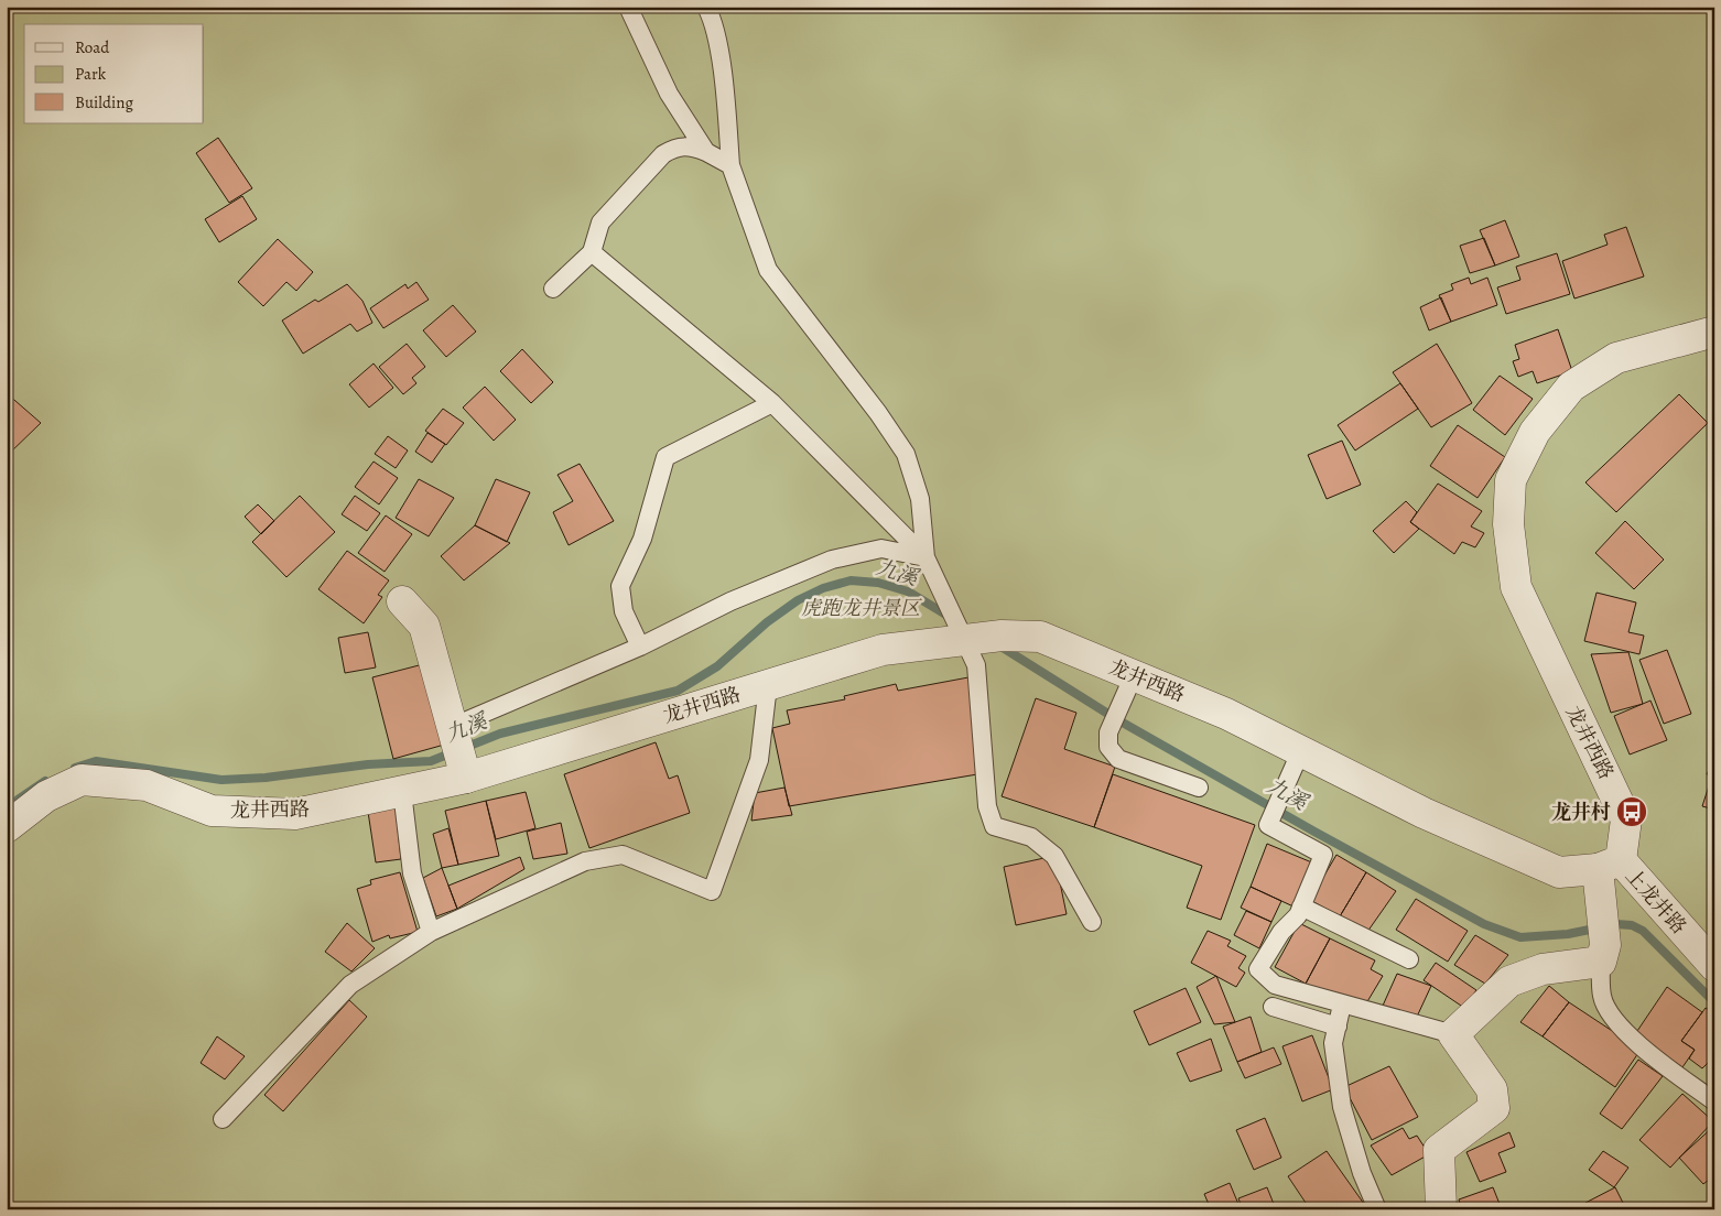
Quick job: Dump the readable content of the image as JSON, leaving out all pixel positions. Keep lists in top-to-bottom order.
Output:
{
  "streets": {
    "street": ["龙井西路", "上龙井路"]
  },
  "crossings": [
    ["龙井西路", "上龙井路"]
  ],
  "water": ["九溪"],
  "parks": ["虎跑龙井景区"],
  "places": {
    "bus stop": ["龙井村"]
  },
  "legend": ["Road", "Park", "Building"]
}
